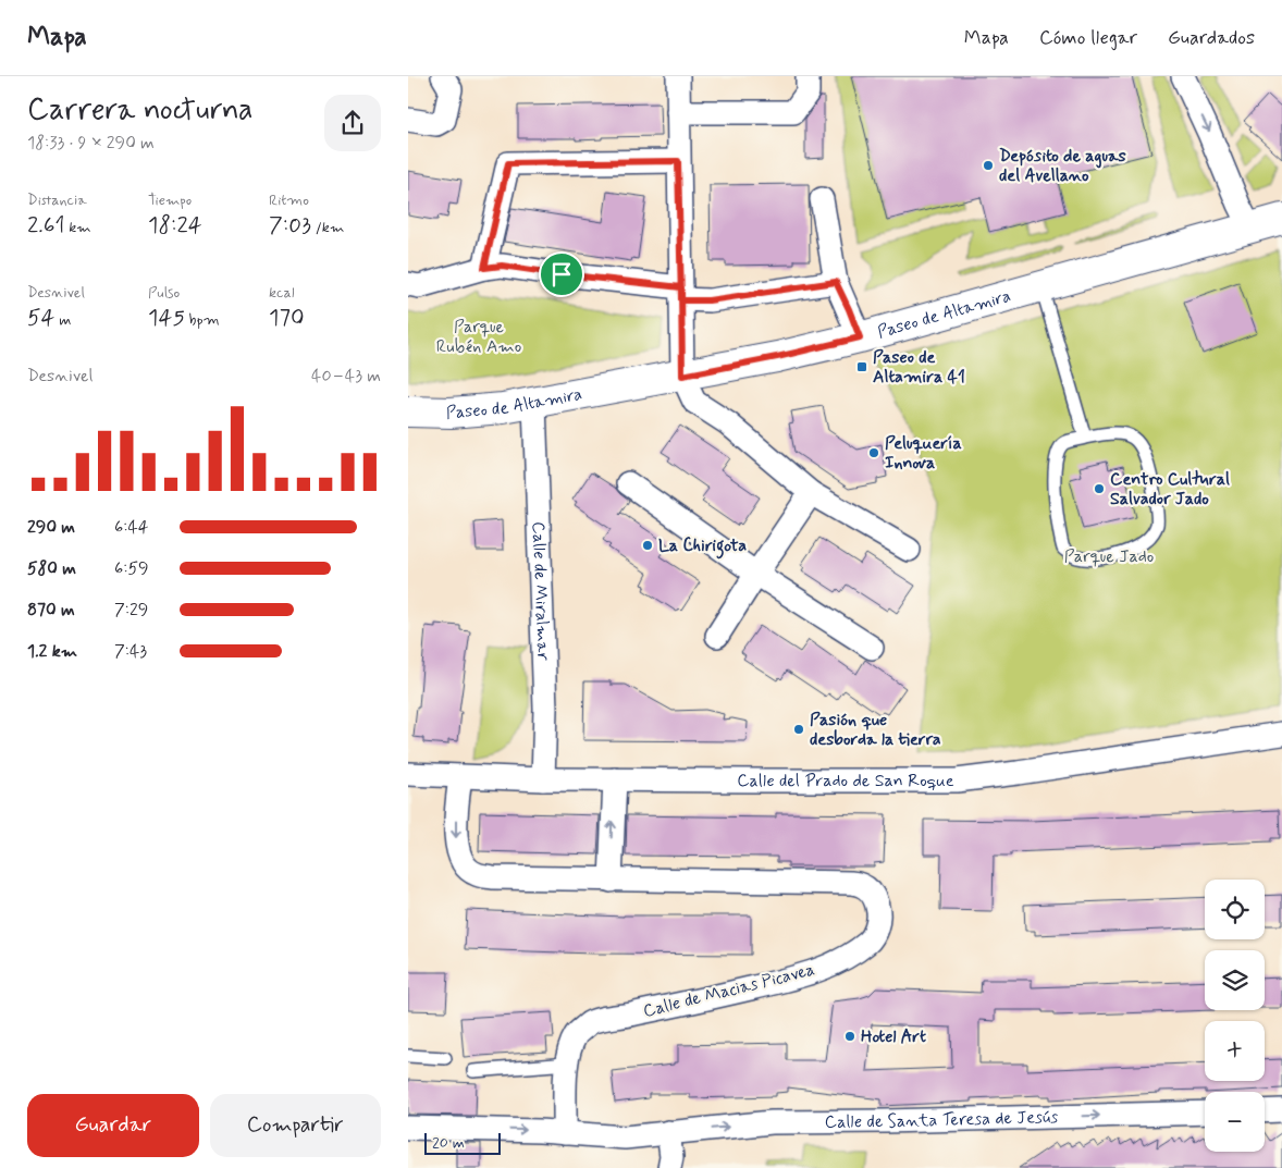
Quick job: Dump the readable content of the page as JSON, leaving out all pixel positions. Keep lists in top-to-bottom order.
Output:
{
  "streets": {
    "main road": ["Paseo de Altamira"],
    "street": [
      "Calle de Miralmar",
      "Calle del Prado de San Roque",
      "Calle de Macias Picavea",
      "Calle de Santa Teresa de Jesús"
    ]
  },
  "crossings": [
    ["Paseo de Altamira", "Calle de Miralmar"],
    ["Calle de Miralmar", "Calle del Prado de San Roque"],
    ["Calle del Prado de San Roque", "Calle de Macias Picavea"]
  ],
  "one_way": ["Calle de Santa Teresa de Jesús"],
  "parks": ["Parque Rubén Amo", "Parque Jado"],
  "places": {
    "other": [
      "Depósito de aguas del Avellano",
      "Peluquería Innova",
      "Centro Cultural Salvador Jado",
      "La Chirigota",
      "Pasión que desborda la tierra",
      "Hotel Art"
    ],
    "transit": ["Paseo de Altamira 41"]
  },
  "scale_bar": "20 m",
  "page": {
    "header": "Mapa",
    "nav": ["Mapa", "Cómo llegar", "Guardados"],
    "heading": ["Carrera nocturna", "18:33 · 9 × 290 m"],
    "stats": [
      ["Distancia", "2.61 km"],
      ["Tiempo", "18:24"],
      ["Ritmo", "7:03 /km"],
      ["Desnivel", "54 m"],
      ["Pulso", "145 bpm"],
      ["kcal", "170"]
    ],
    "chart": ["Desnivel", "40–43 m"],
    "list": [
      {
        "name": "290 m",
        "note": "6:44"
      },
      {
        "name": "580 m",
        "note": "6:59"
      },
      {
        "name": "870 m",
        "note": "7:29"
      },
      {
        "name": "1.2 km",
        "note": "7:43"
      }
    ],
    "map_buttons": ["+", "−"],
    "buttons": ["Guardar", "Compartir"],
    "scale": "20 m"
  }
}
